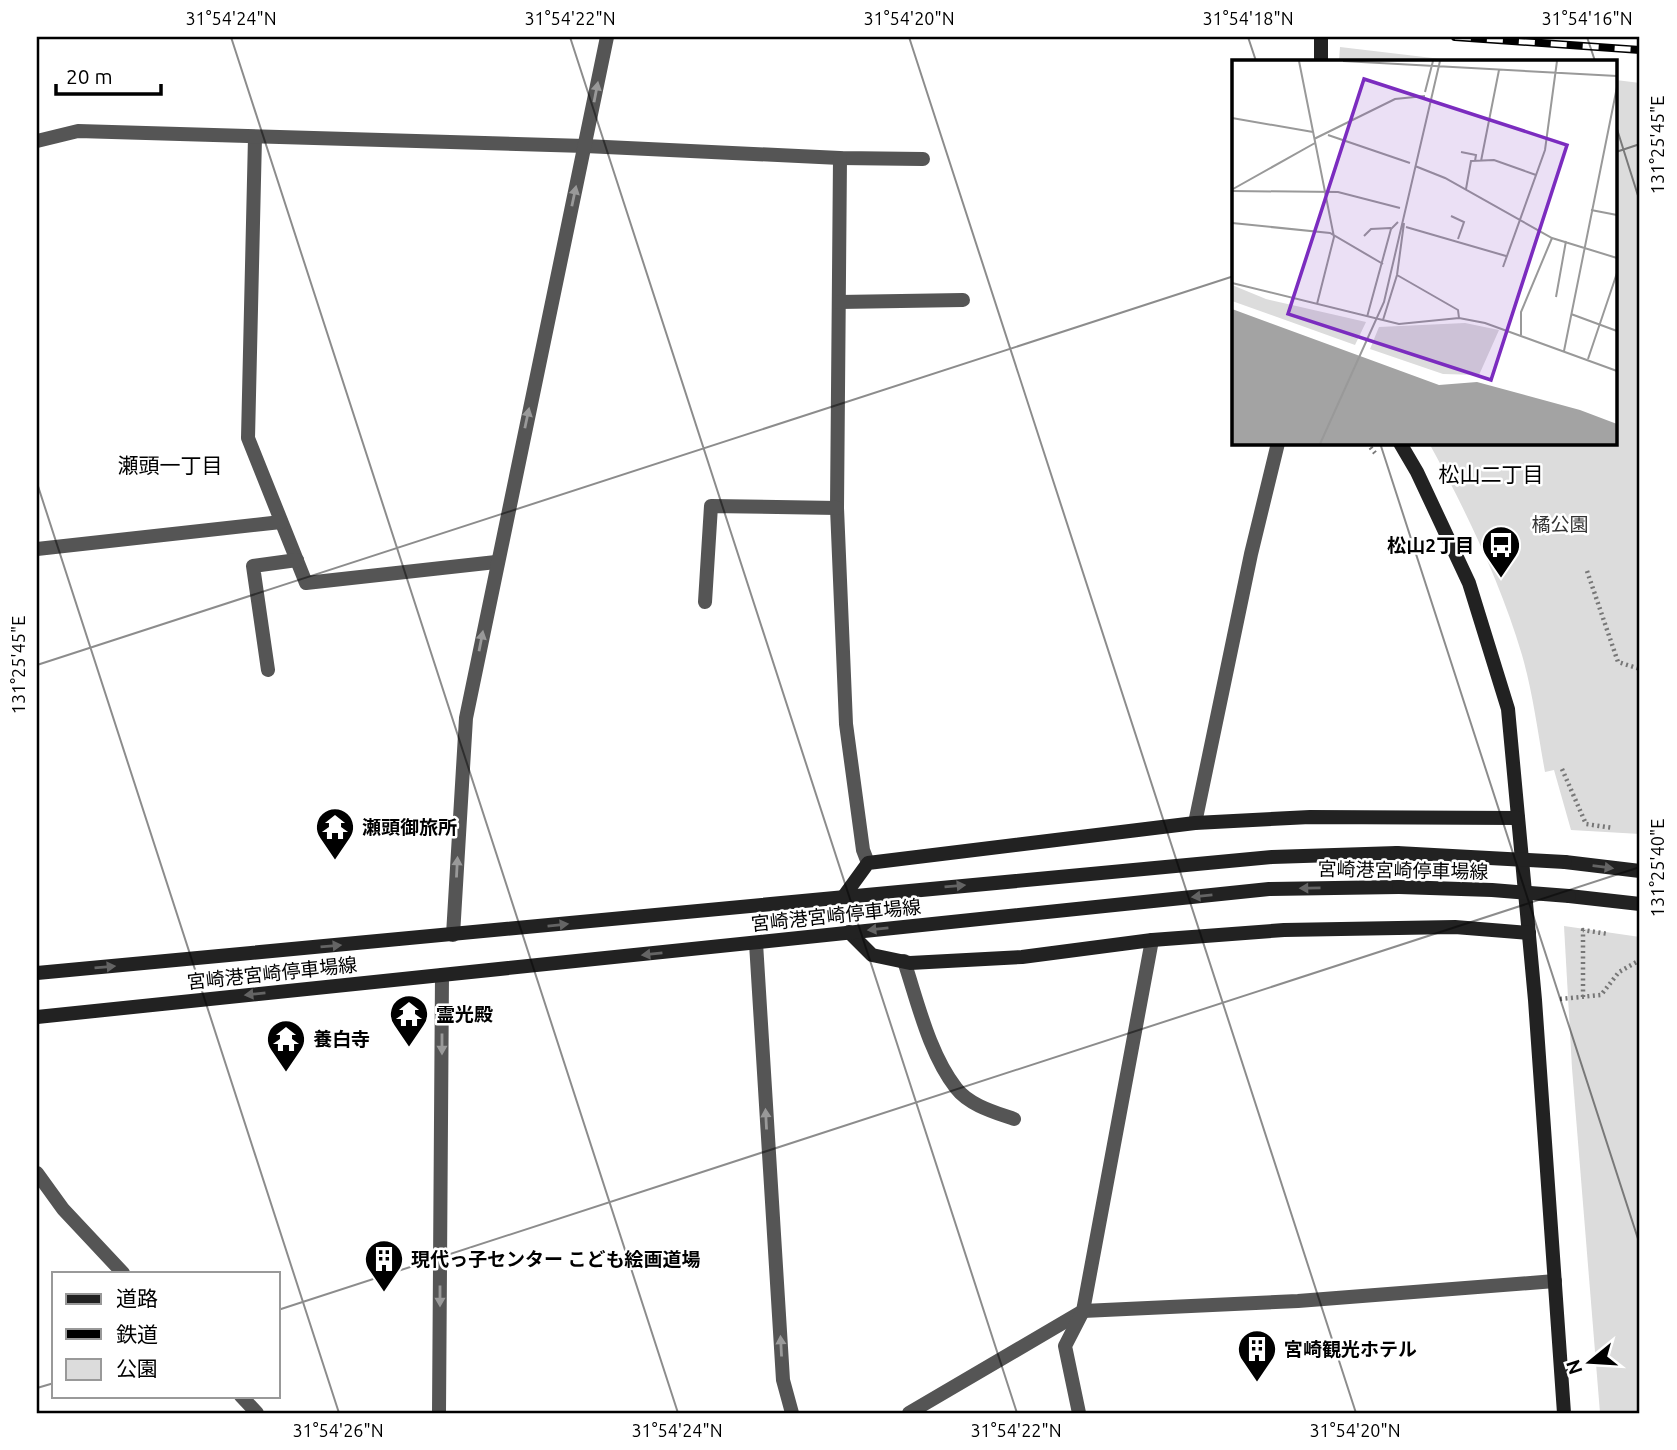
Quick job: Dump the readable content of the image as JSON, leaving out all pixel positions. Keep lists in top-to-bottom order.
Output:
{
  "streets": {
    "main road": ["宮崎港宮崎停車場線"]
  },
  "districts": ["瀬頭一丁目", "松山二丁目"],
  "parks": ["橘公園"],
  "places": {
    "bus stop": ["松山2丁目"],
    "temple": ["瀬頭御旅所", "霊光殿", "養白寺"],
    "building": ["現代っ子センター こども絵画道場", "宮崎観光ホテル"]
  },
  "legend": ["道路", "鉄道", "公園"],
  "scale_bar": "20 m",
  "north": "left",
  "coordinates": [
    "31°54'24\"N",
    "31°54'22\"N",
    "31°54'20\"N",
    "31°54'18\"N",
    "31°54'16\"N",
    "131°25'45\"E",
    "131°25'40\"E",
    "31°54'26\"N"
  ]
}
